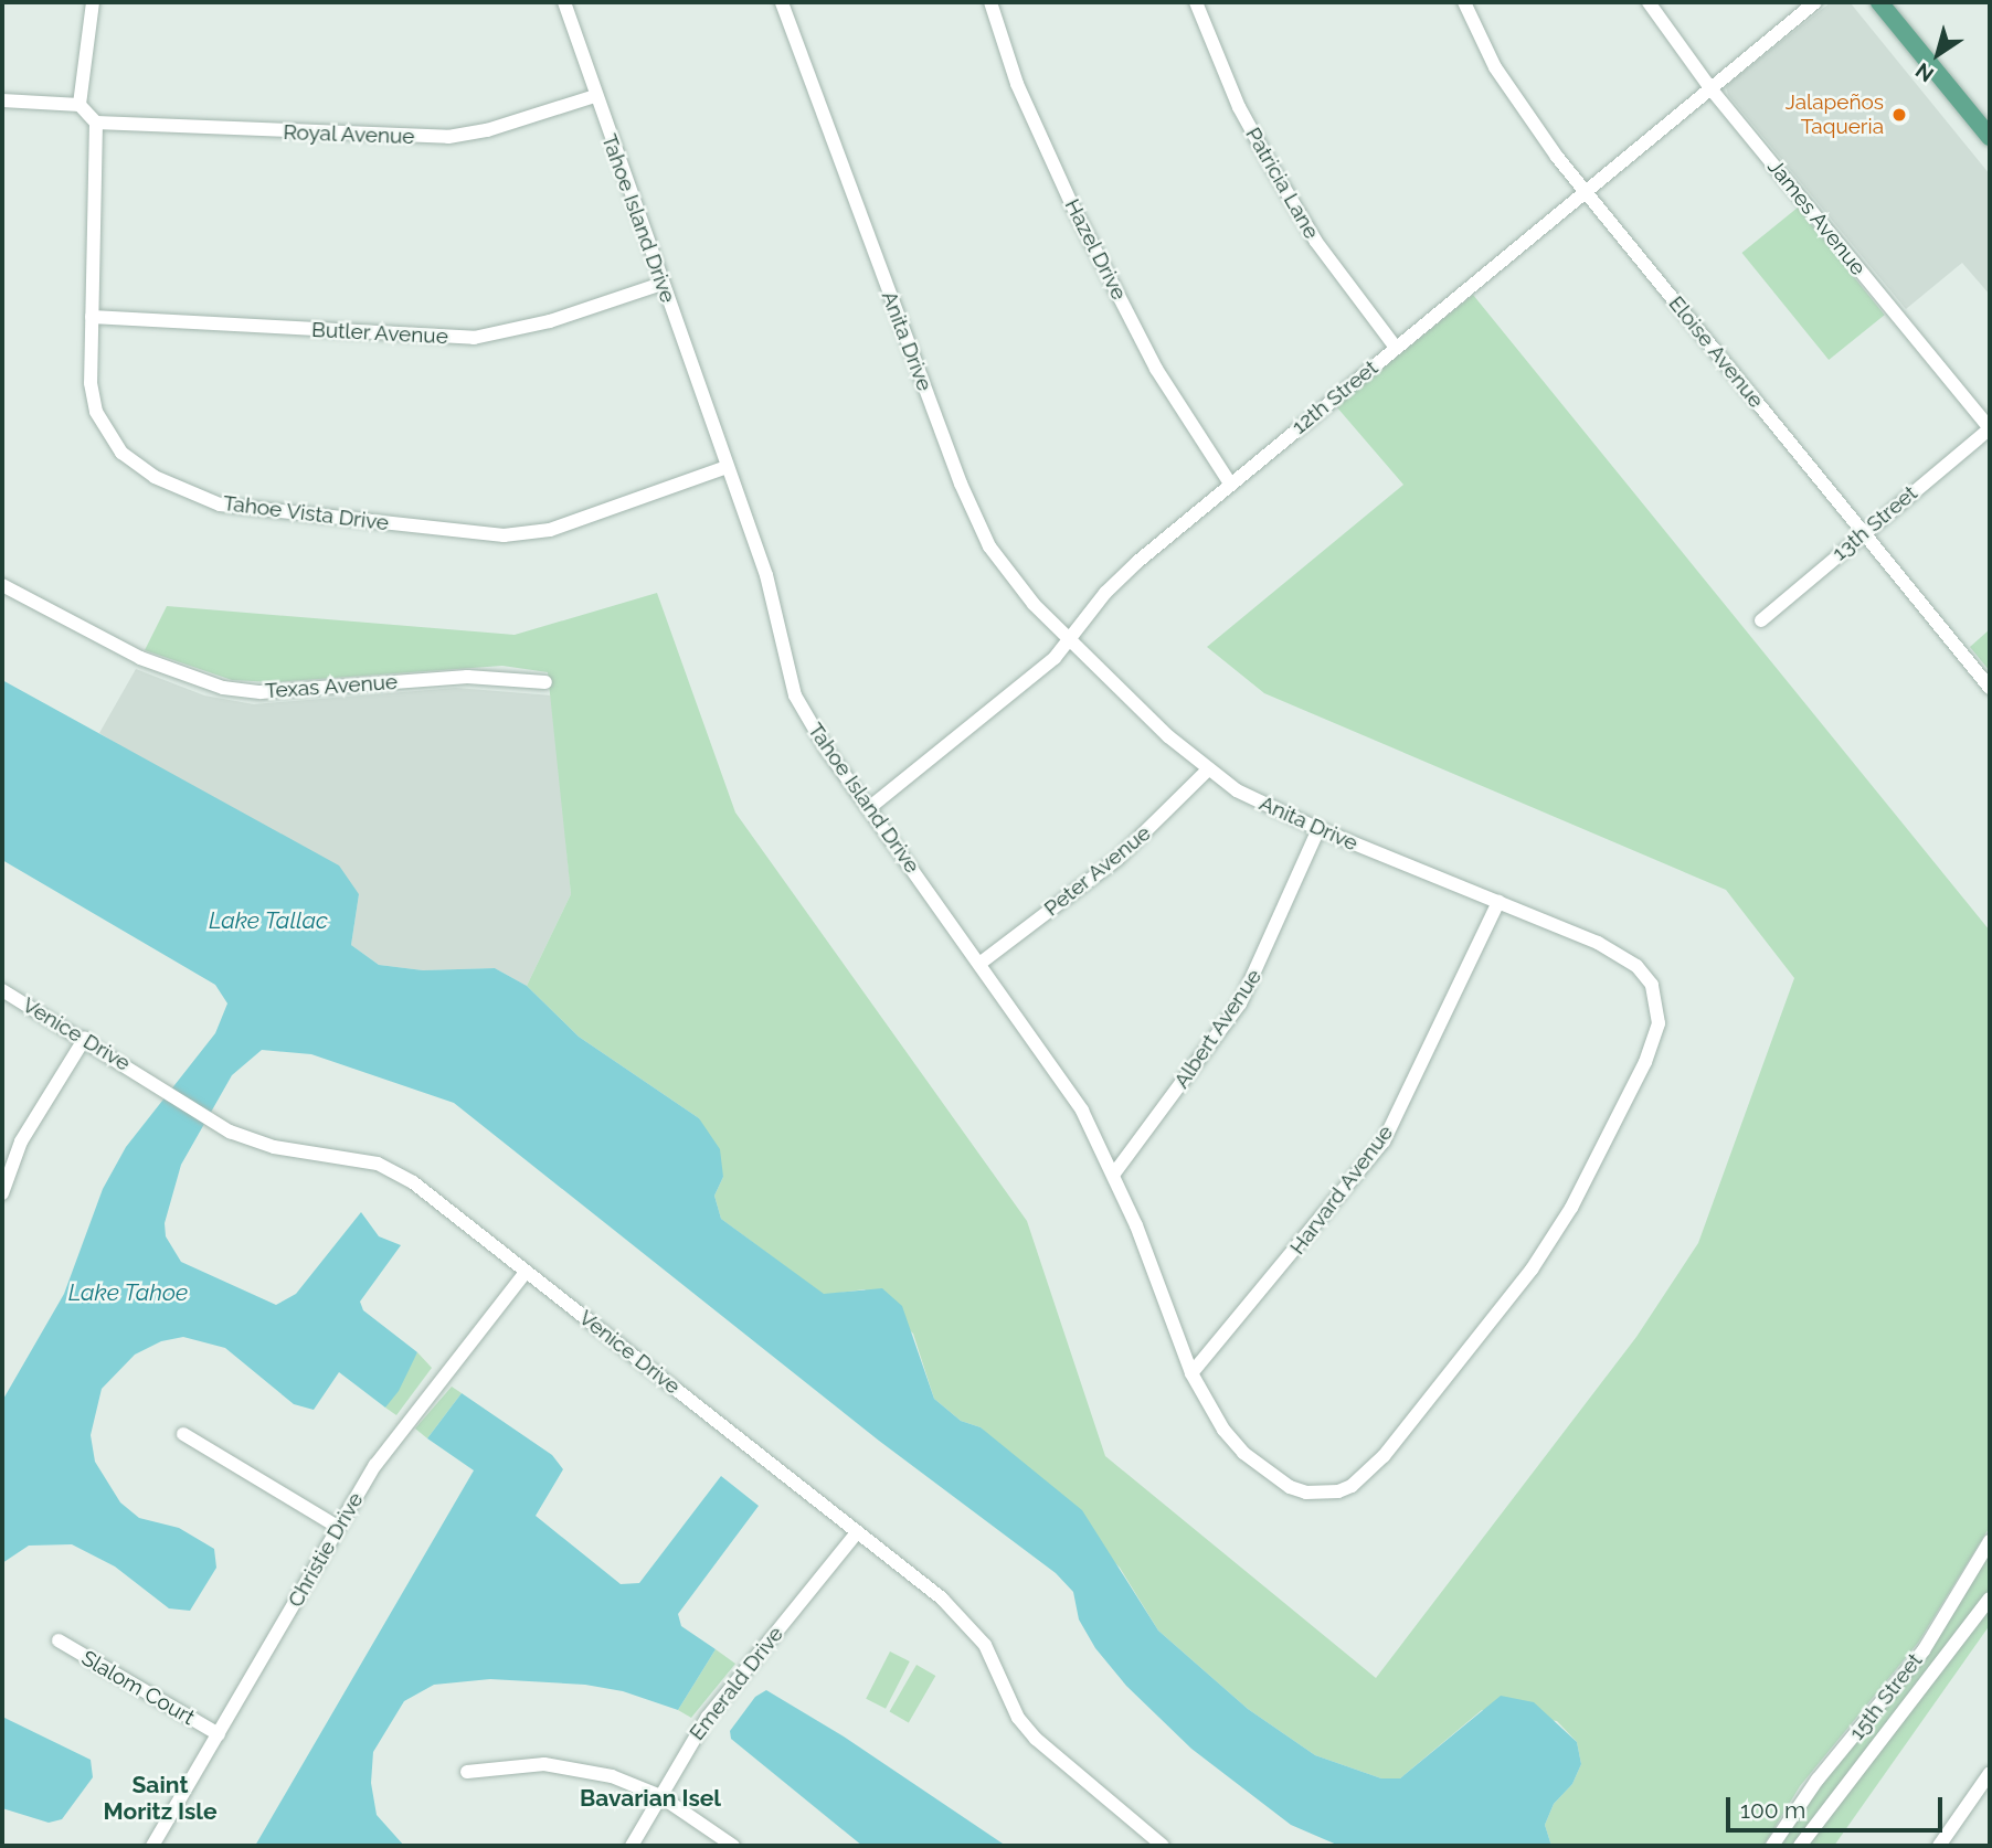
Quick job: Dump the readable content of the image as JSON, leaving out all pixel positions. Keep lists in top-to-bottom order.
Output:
{
  "streets": {
    "street": [
      "Royal Avenue",
      "Patricia Lane",
      "James Avenue",
      "Tahoe Island Drive",
      "Hazel Drive",
      "Butler Avenue",
      "Anita Drive",
      "Eloise Avenue",
      "12th Street",
      "Tahoe Vista Drive",
      "13th Street",
      "Texas Avenue",
      "Peter Avenue",
      "Albert Avenue",
      "Venice Drive",
      "Harvard Avenue",
      "Christie Drive",
      "Emerald Drive",
      "Slalom Court",
      "15th Street"
    ]
  },
  "crossings": [
    ["Royal Avenue", "Tahoe Island Drive"],
    ["Royal Avenue", "Tahoe Vista Drive"],
    ["Patricia Lane", "12th Street"],
    ["James Avenue", "12th Street"],
    ["James Avenue", "13th Street"],
    ["Tahoe Island Drive", "Butler Avenue"],
    ["Tahoe Island Drive", "Anita Drive"],
    ["Tahoe Island Drive", "12th Street"],
    ["Tahoe Island Drive", "Tahoe Vista Drive"],
    ["Tahoe Island Drive", "Peter Avenue"],
    ["Tahoe Island Drive", "Albert Avenue"],
    ["Tahoe Island Drive", "Harvard Avenue"],
    ["Hazel Drive", "12th Street"],
    ["Butler Avenue", "Tahoe Vista Drive"],
    ["Anita Drive", "12th Street"],
    ["Anita Drive", "Peter Avenue"],
    ["Anita Drive", "Albert Avenue"],
    ["Anita Drive", "Harvard Avenue"],
    ["Eloise Avenue", "12th Street"],
    ["Eloise Avenue", "13th Street"],
    ["Venice Drive", "Christie Drive"],
    ["Venice Drive", "Emerald Drive"],
    ["Christie Drive", "Slalom Court"]
  ],
  "districts": ["Saint Moritz Isle", "Bavarian Isel"],
  "water": ["Lake Tallac", "Lake Tahoe"],
  "places": ["Jalapeños Taqueria"],
  "scale_bar": "100 m",
  "north": "bottom left"
}
